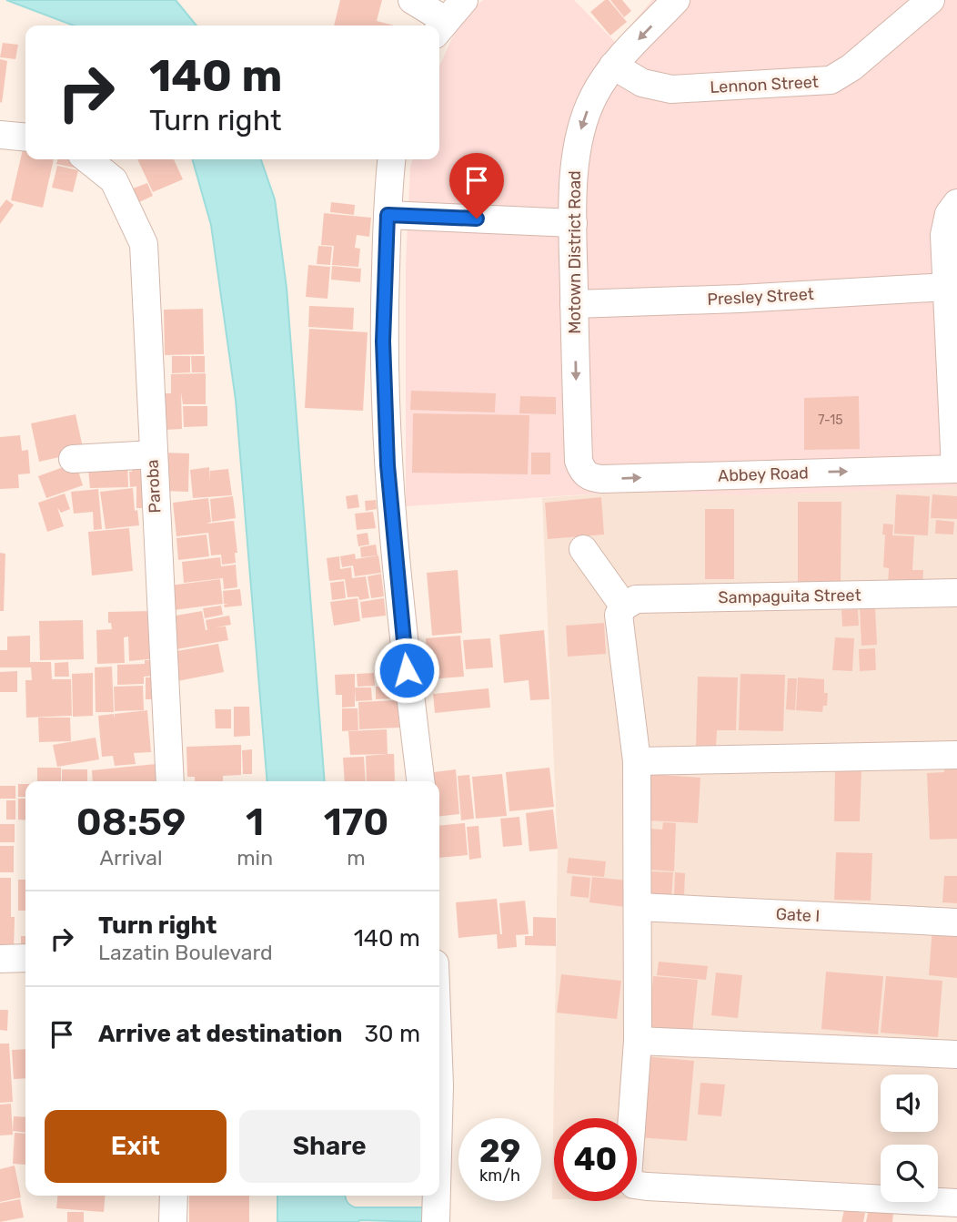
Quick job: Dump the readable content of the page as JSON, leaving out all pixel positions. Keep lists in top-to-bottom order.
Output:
{
  "streets": {
    "street": [
      "Lennon Street",
      "Motown District Road",
      "Presley Street",
      "Abbey Road",
      "Paroba",
      "Sampaguita Street",
      "Gate I"
    ]
  },
  "crossings": [
    ["Lennon Street", "Motown District Road"],
    ["Motown District Road", "Presley Street"],
    ["Motown District Road", "Abbey Road"]
  ],
  "one_way": ["Abbey Road"],
  "house_numbers": ["7-15"],
  "page": {
    "turn": ["140 m", "Turn right"],
    "eta": [
      "08:59",
      "Arrival",
      "1",
      "min",
      "170",
      "m"
    ],
    "list": [
      {
        "name": "Turn right",
        "note": "Lazatin Boulevard",
        "value": "140 m"
      },
      {
        "name": "Arrive at destination",
        "value": "30 m"
      }
    ],
    "buttons": ["Exit", "Share"],
    "speed": "29 km/h",
    "limit": "40"
  }
}
